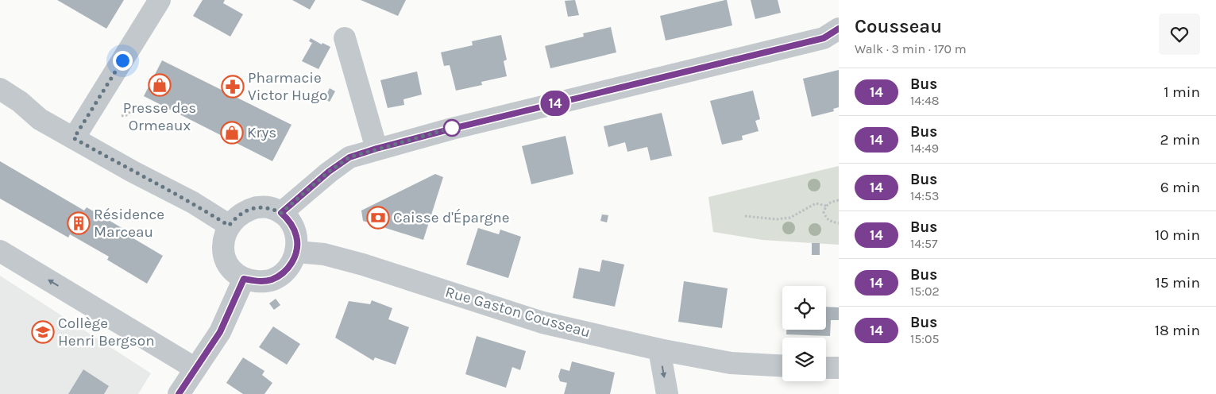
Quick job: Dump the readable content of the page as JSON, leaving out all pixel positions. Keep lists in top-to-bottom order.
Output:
{
  "streets": {
    "street": ["Rue Gaston Cousseau"]
  },
  "places": {
    "shop": ["Presse des Ormeaux", "Krys"],
    "pharmacy": ["Pharmacie Victor Hugo"],
    "bank": ["Caisse d'Épargne"],
    "building": ["Résidence Marceau"],
    "school or university": ["Collège Henri Bergson"]
  },
  "lines": ["bus line 14"],
  "page": {
    "on_map": "14",
    "heading": ["Cousseau", "Walk · 3 min · 170 m"],
    "list": [
      {
        "mark": "14",
        "name": "Bus",
        "note": "14:48",
        "value": "1 min"
      },
      {
        "mark": "14",
        "name": "Bus",
        "note": "14:49",
        "value": "2 min"
      },
      {
        "mark": "14",
        "name": "Bus",
        "note": "14:53",
        "value": "6 min"
      },
      {
        "mark": "14",
        "name": "Bus",
        "note": "14:57",
        "value": "10 min"
      },
      {
        "mark": "14",
        "name": "Bus",
        "note": "15:02",
        "value": "15 min"
      },
      {
        "mark": "14",
        "name": "Bus",
        "note": "15:05",
        "value": "18 min"
      }
    ]
  }
}
